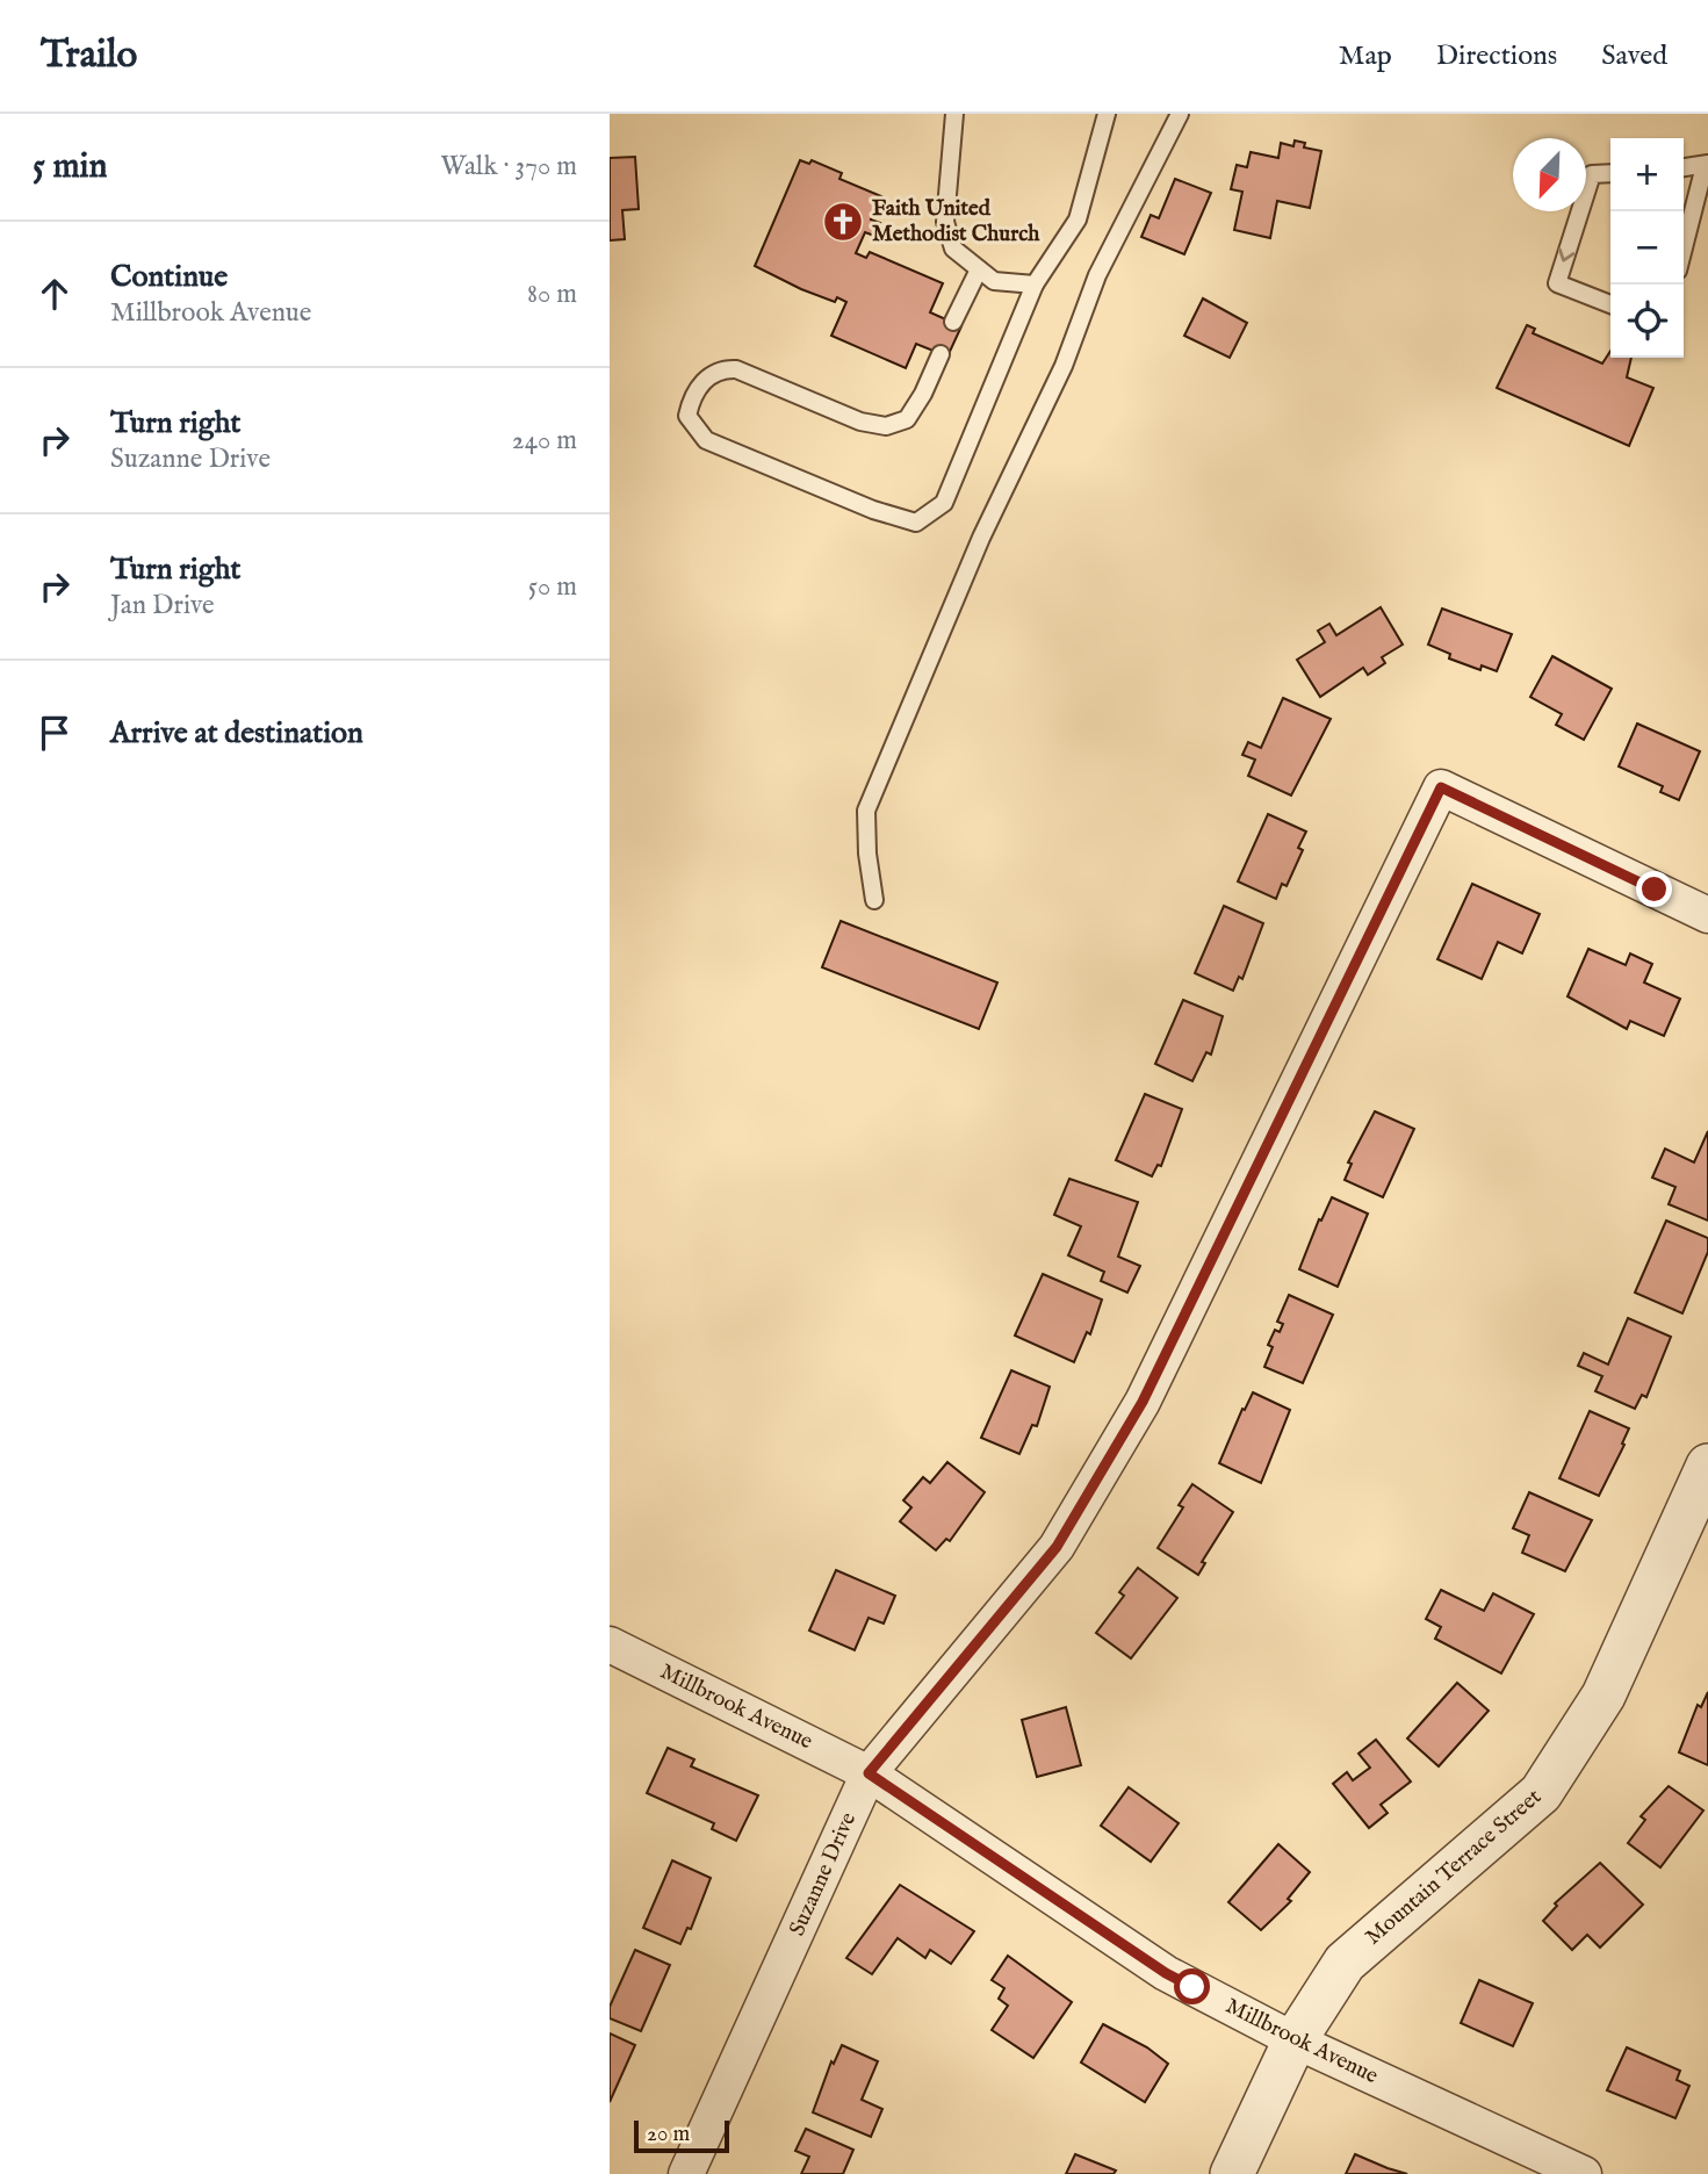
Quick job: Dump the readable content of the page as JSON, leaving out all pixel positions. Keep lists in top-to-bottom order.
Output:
{
  "streets": {
    "street": ["Millbrook Avenue", "Mountain Terrace Street", "Suzanne Drive"]
  },
  "crossings": [
    ["Millbrook Avenue", "Mountain Terrace Street"],
    ["Millbrook Avenue", "Suzanne Drive"]
  ],
  "places": {
    "church": ["Faith United Methodist Church"]
  },
  "scale_bar": "20 m",
  "north": "bottom left",
  "page": {
    "header": "Trailo",
    "nav": ["Map", "Directions", "Saved"],
    "heading": ["5 min", "Walk · 370 m"],
    "map_buttons": ["+", "−"],
    "list": [
      ["Continue", "Millbrook Avenue", "80 m"],
      ["Turn right", "Suzanne Drive", "240 m"],
      ["Turn right", "Jan Drive", "50 m"],
      "Arrive at destination"
    ],
    "scale": "20 m"
  }
}
